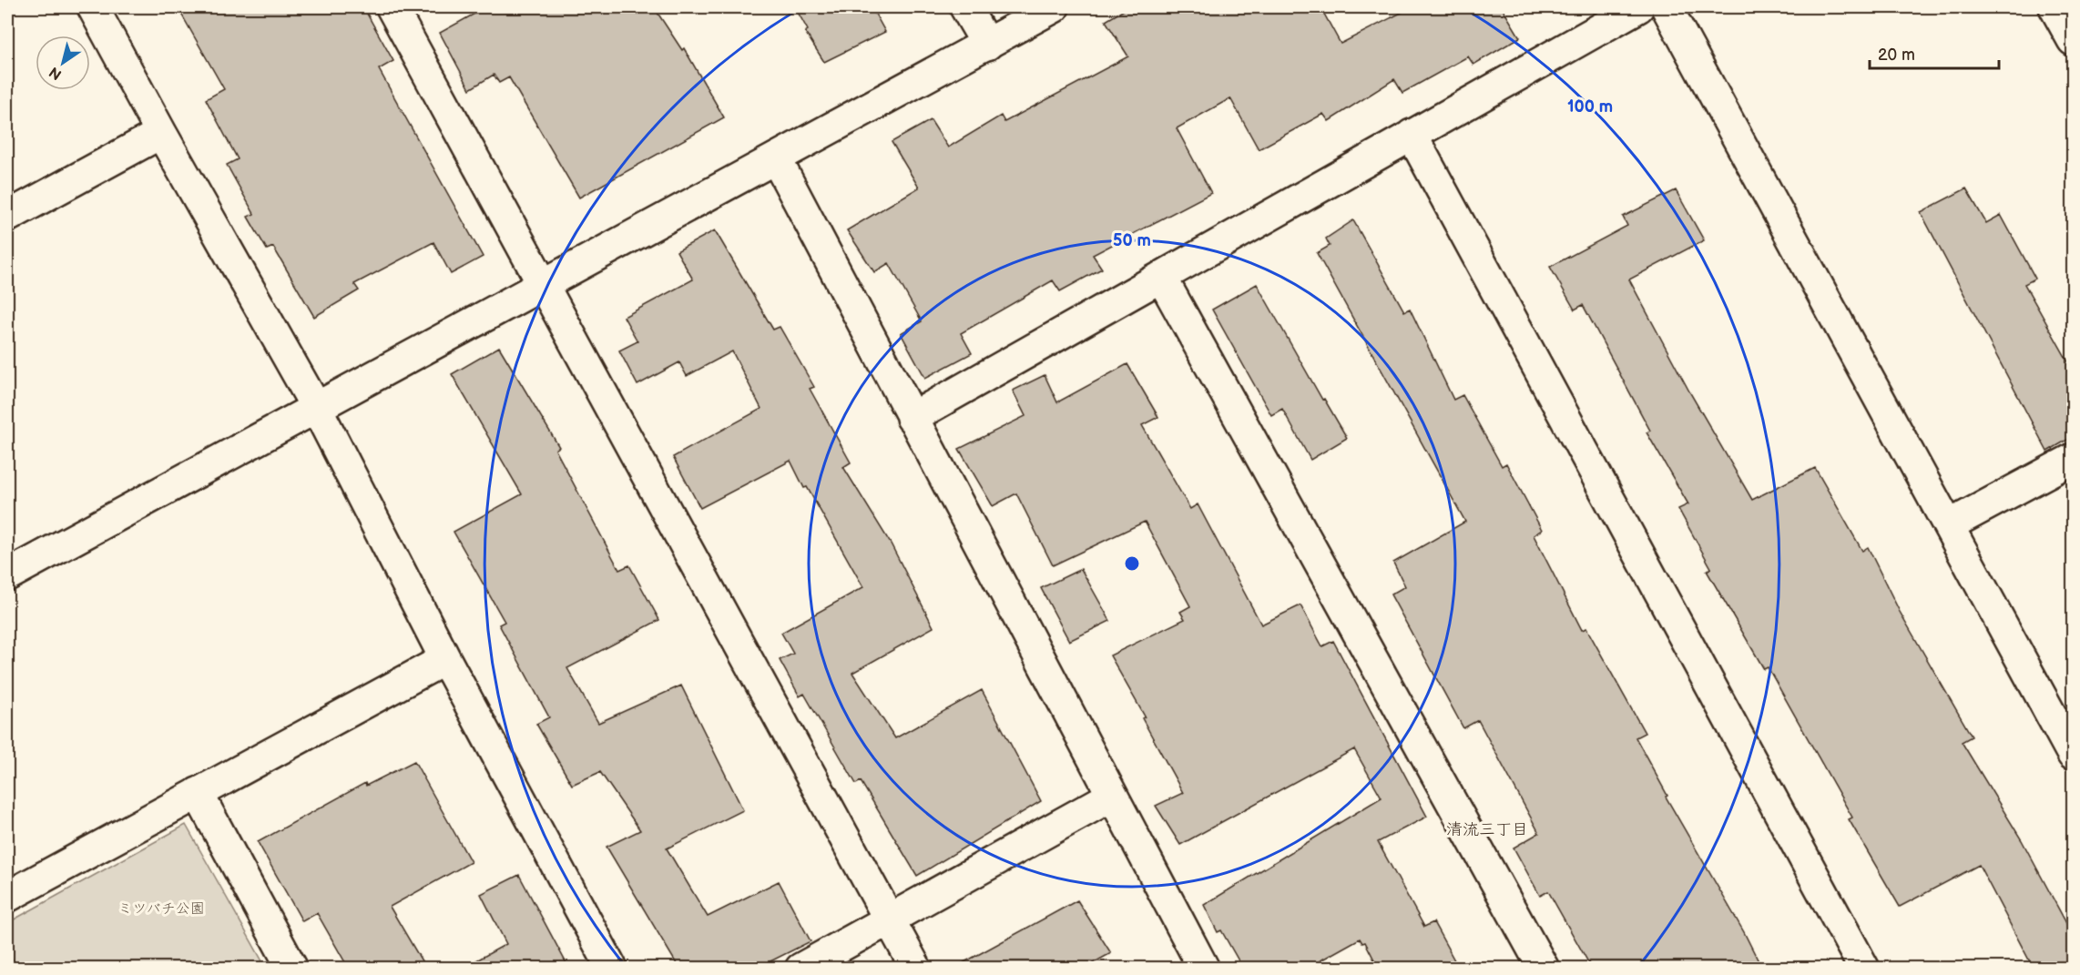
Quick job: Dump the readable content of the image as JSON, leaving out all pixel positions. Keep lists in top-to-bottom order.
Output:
{
  "districts": ["清流三丁目"],
  "parks": ["ミツバチ公園"],
  "scale_bar": "20 m",
  "north": "bottom left",
  "rings": ["100 m", "50 m"]
}
